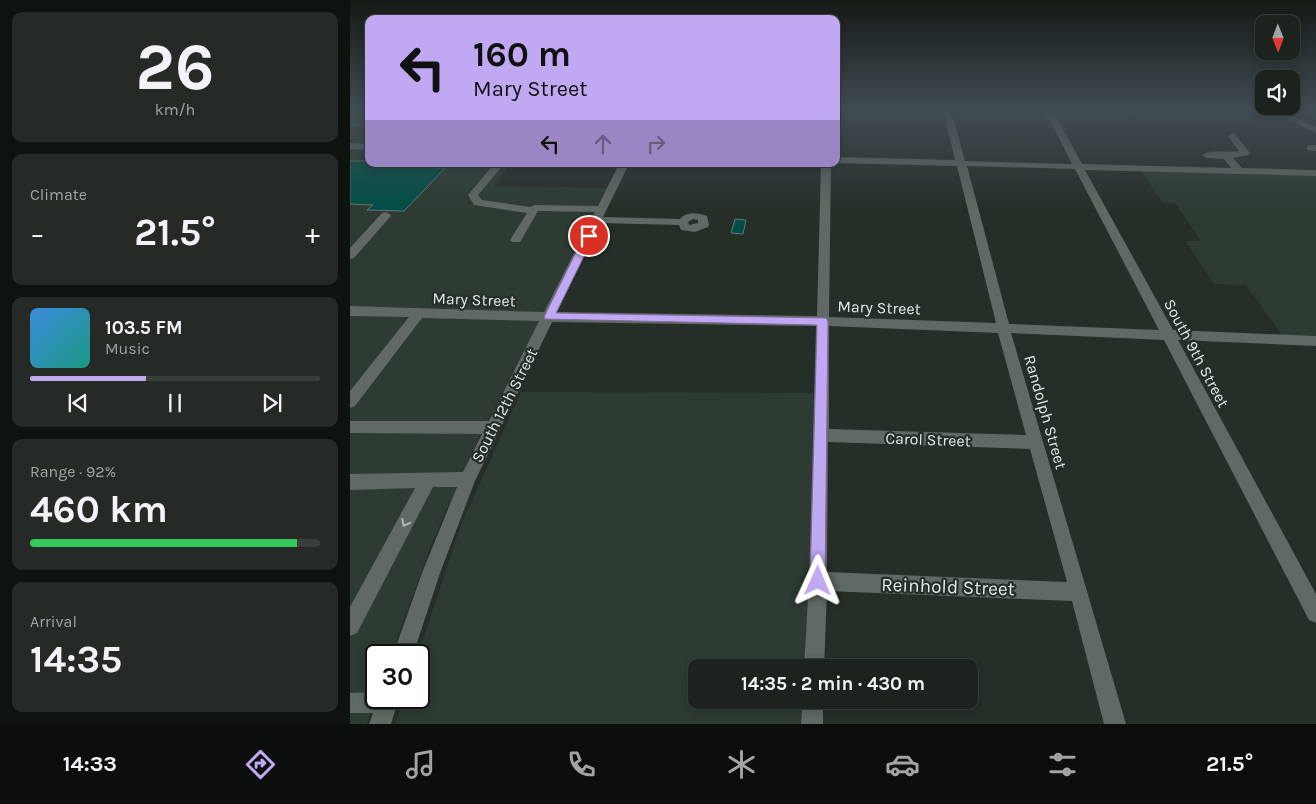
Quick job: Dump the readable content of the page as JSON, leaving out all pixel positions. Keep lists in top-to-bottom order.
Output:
{
  "streets": {
    "street": [
      "Mary Street",
      "South 9th Street",
      "South 12th Street",
      "Randolph Street",
      "Carol Street",
      "Reinhold Street"
    ]
  },
  "crossings": [
    ["Mary Street", "South 9th Street"],
    ["Mary Street", "South 12th Street"],
    ["Mary Street", "Randolph Street"],
    ["Randolph Street", "Carol Street"],
    ["Randolph Street", "Reinhold Street"]
  ],
  "north": "bottom",
  "page": {
    "tile": [
      ["26", "km/h"],
      "Climate",
      ["Range · 92%", "460 km"],
      ["Arrival", "14:35"]
    ],
    "turn": ["160 m", "Mary Street"],
    "heat": ["−", "21.5°", "+"],
    "song": ["103.5 FM", "Music"],
    "limit": "30",
    "trip": "14:35 · 2 min · 430 m",
    "tabs": ["14:33", "21.5°"]
  }
}
